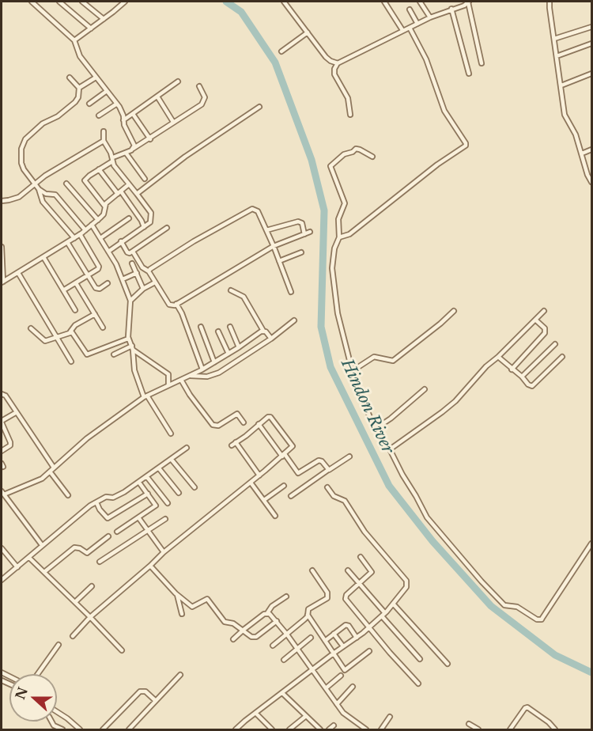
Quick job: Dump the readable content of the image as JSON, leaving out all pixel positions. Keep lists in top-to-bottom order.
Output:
{
  "water": ["Hindon River"],
  "north": "left"
}
